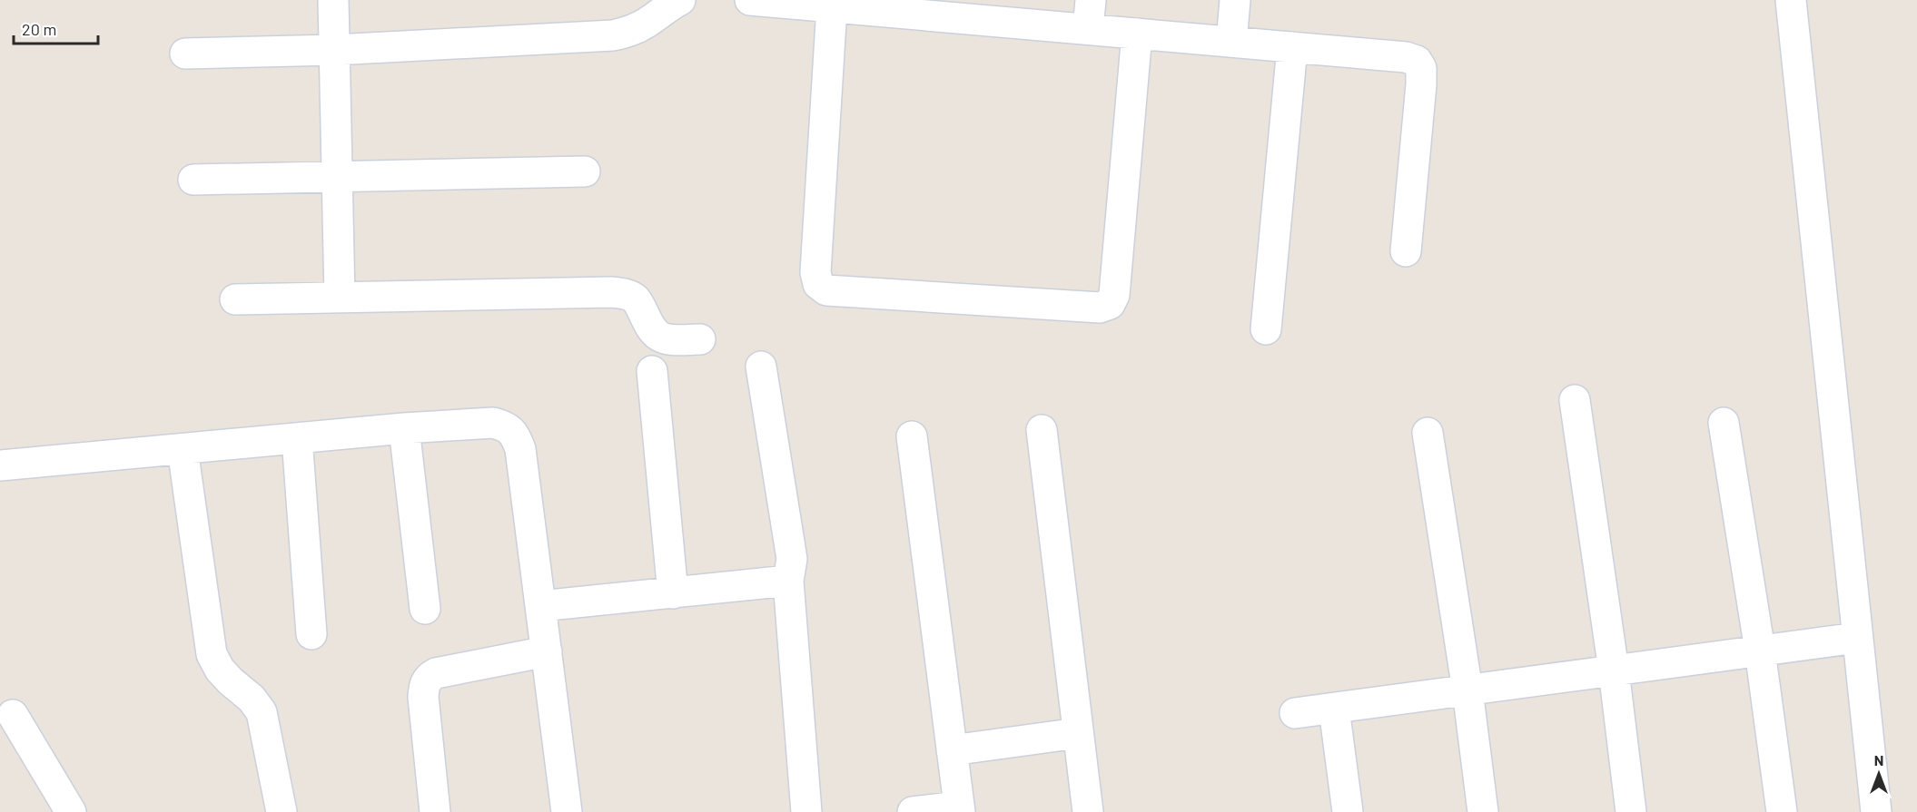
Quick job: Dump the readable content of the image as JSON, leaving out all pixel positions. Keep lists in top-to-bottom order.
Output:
{
  "scale_bar": "20 m",
  "north": "top"
}
